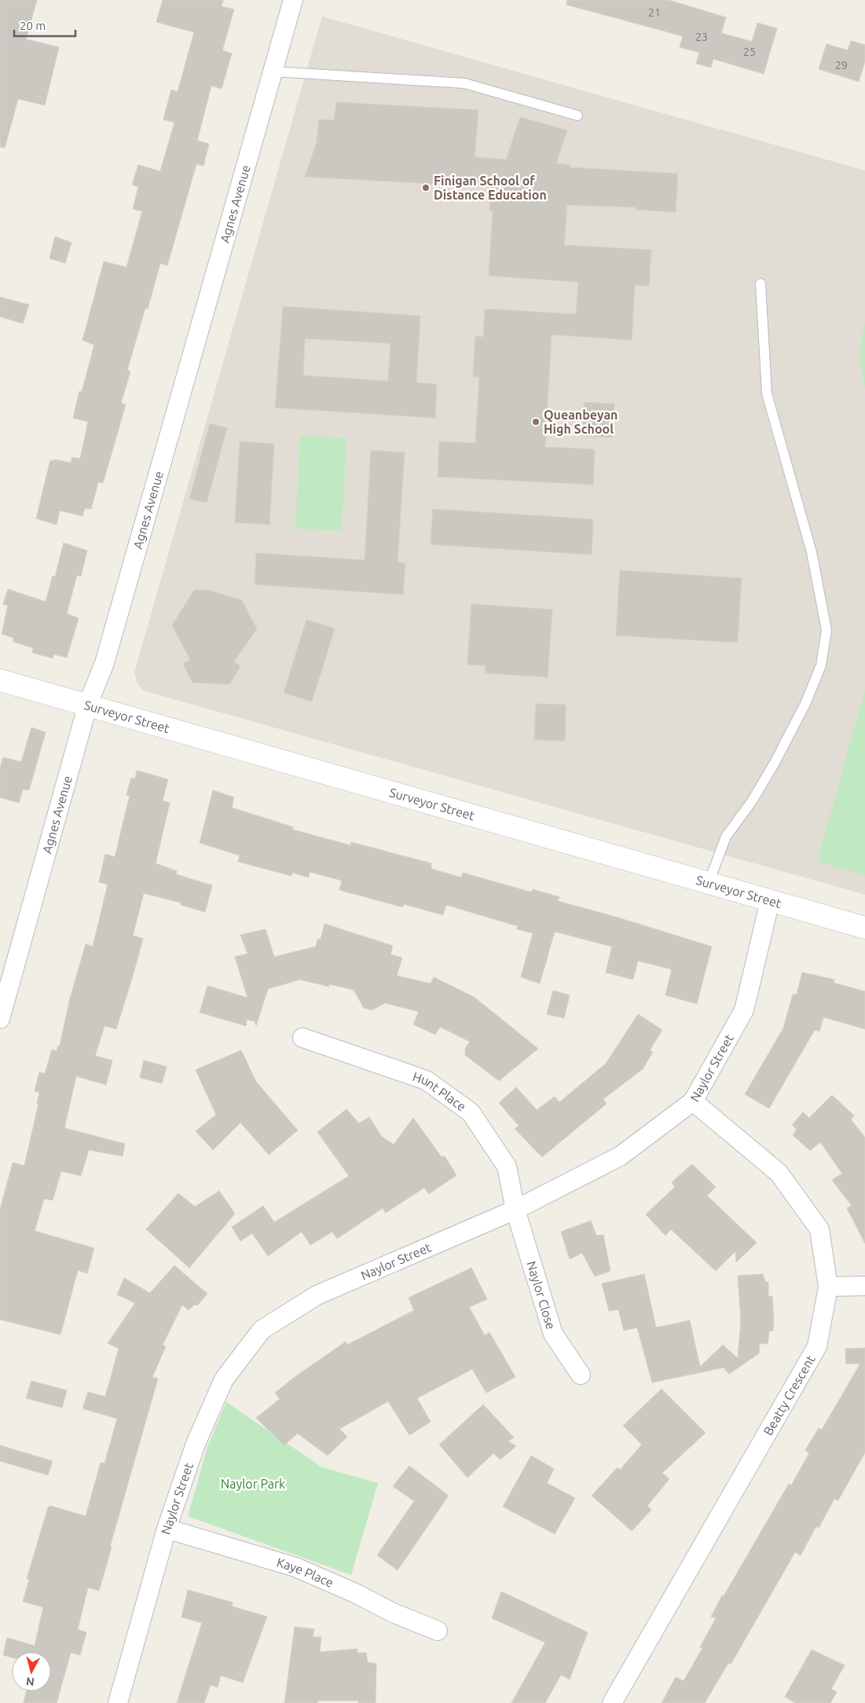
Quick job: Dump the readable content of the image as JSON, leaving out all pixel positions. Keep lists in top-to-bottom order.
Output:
{
  "streets": {
    "street": [
      "Agnes Avenue",
      "Surveyor Street",
      "Naylor Street",
      "Hunt Place",
      "Naylor Close",
      "Beatty Crescent",
      "Kaye Place"
    ]
  },
  "crossings": [
    ["Agnes Avenue", "Surveyor Street"],
    ["Surveyor Street", "Naylor Street"],
    ["Naylor Street", "Hunt Place"],
    ["Naylor Street", "Naylor Close"],
    ["Naylor Street", "Beatty Crescent"],
    ["Naylor Street", "Kaye Place"],
    ["Hunt Place", "Naylor Close"]
  ],
  "parks": ["Naylor Park"],
  "places": ["Finigan School of Distance Education", "Queanbeyan High School"],
  "house_numbers": [
    "21",
    "23",
    "25",
    "29"
  ],
  "scale_bar": "20 m",
  "north": "bottom"
}
